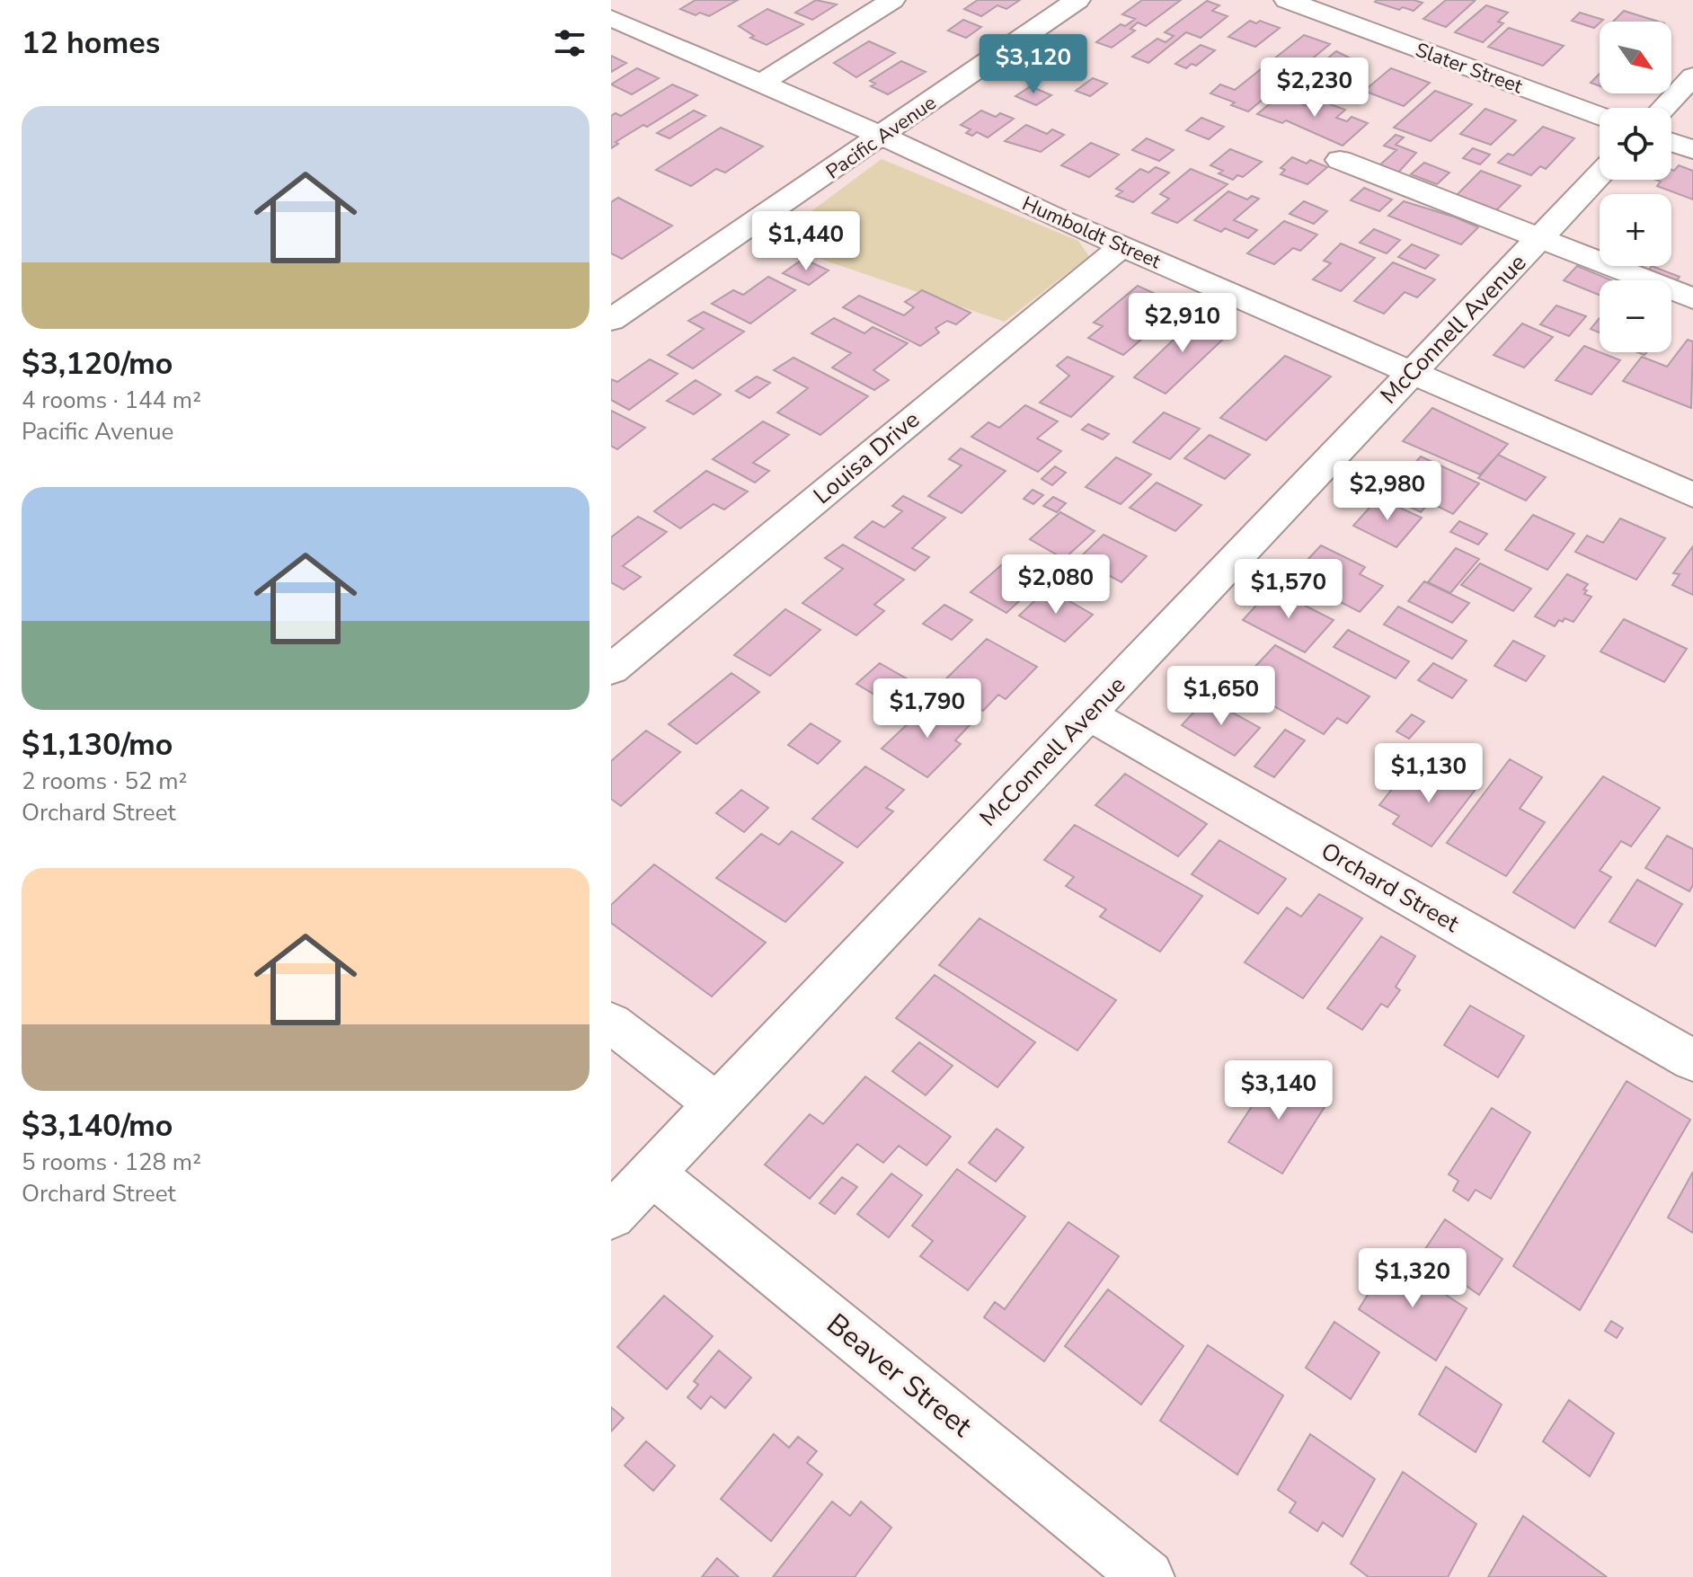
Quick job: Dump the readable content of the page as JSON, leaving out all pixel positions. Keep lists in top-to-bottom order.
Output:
{
  "streets": {
    "street": [
      "Slater Street",
      "Pacific Avenue",
      "Humboldt Street",
      "McConnell Avenue",
      "Louisa Drive",
      "Orchard Street",
      "Beaver Street"
    ]
  },
  "crossings": [
    ["Pacific Avenue", "Humboldt Street"],
    ["Humboldt Street", "McConnell Avenue"],
    ["Humboldt Street", "Louisa Drive"],
    ["McConnell Avenue", "Orchard Street"],
    ["McConnell Avenue", "Beaver Street"]
  ],
  "north": "bottom right",
  "page": {
    "heading": "12 homes",
    "map_buttons": ["+", "−"],
    "price": [
      "$3,120",
      "$2,230",
      "$1,440",
      "$2,910",
      "$2,980",
      "$2,080",
      "$1,570",
      "$1,650",
      "$1,790",
      "$1,130",
      "$3,140",
      "$1,320"
    ],
    "list": [
      {
        "name": "$3,120/mo",
        "note": "4 rooms · 144 m² · Pacific Avenue"
      },
      {
        "name": "$1,130/mo",
        "note": "2 rooms · 52 m² · Orchard Street"
      },
      {
        "name": "$3,140/mo",
        "note": "5 rooms · 128 m² · Orchard Street"
      }
    ]
  }
}
